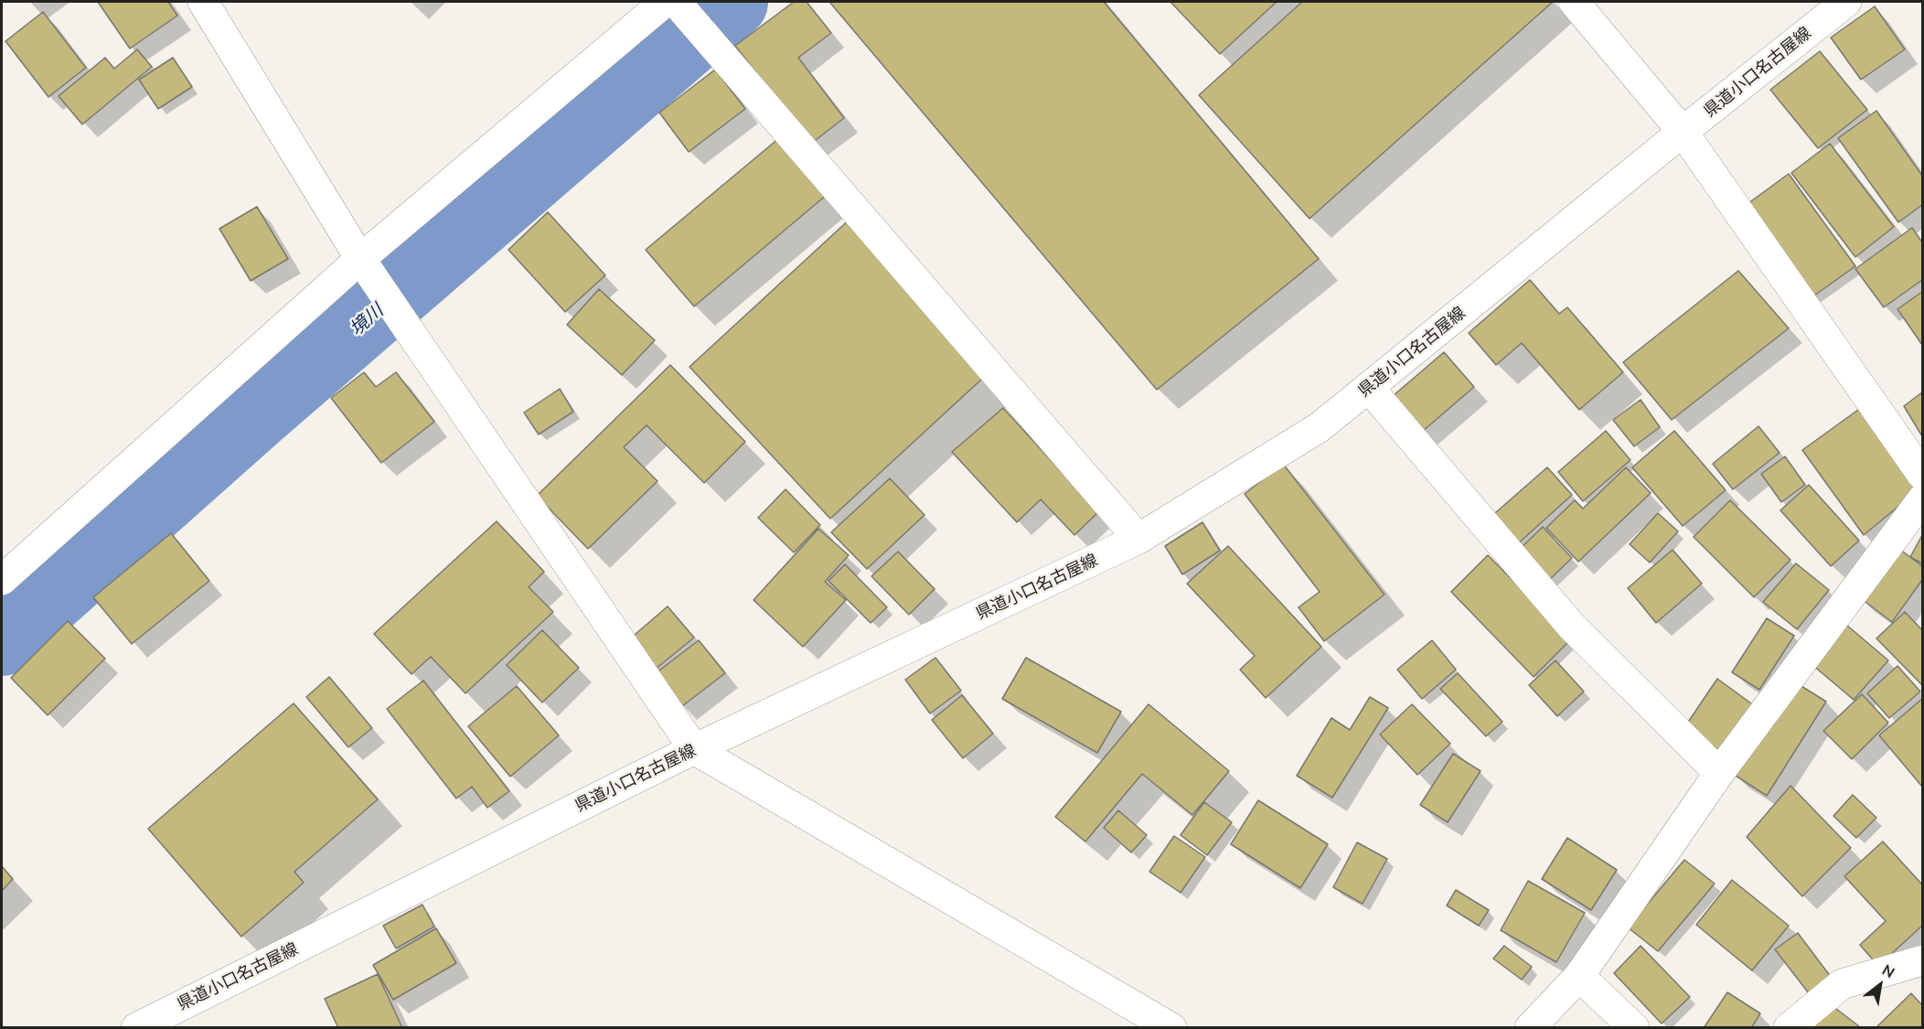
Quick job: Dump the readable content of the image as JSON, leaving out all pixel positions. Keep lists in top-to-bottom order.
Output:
{
  "streets": {
    "street": ["県道小口名古屋線"]
  },
  "water": ["境川"],
  "north": "top right"
}
